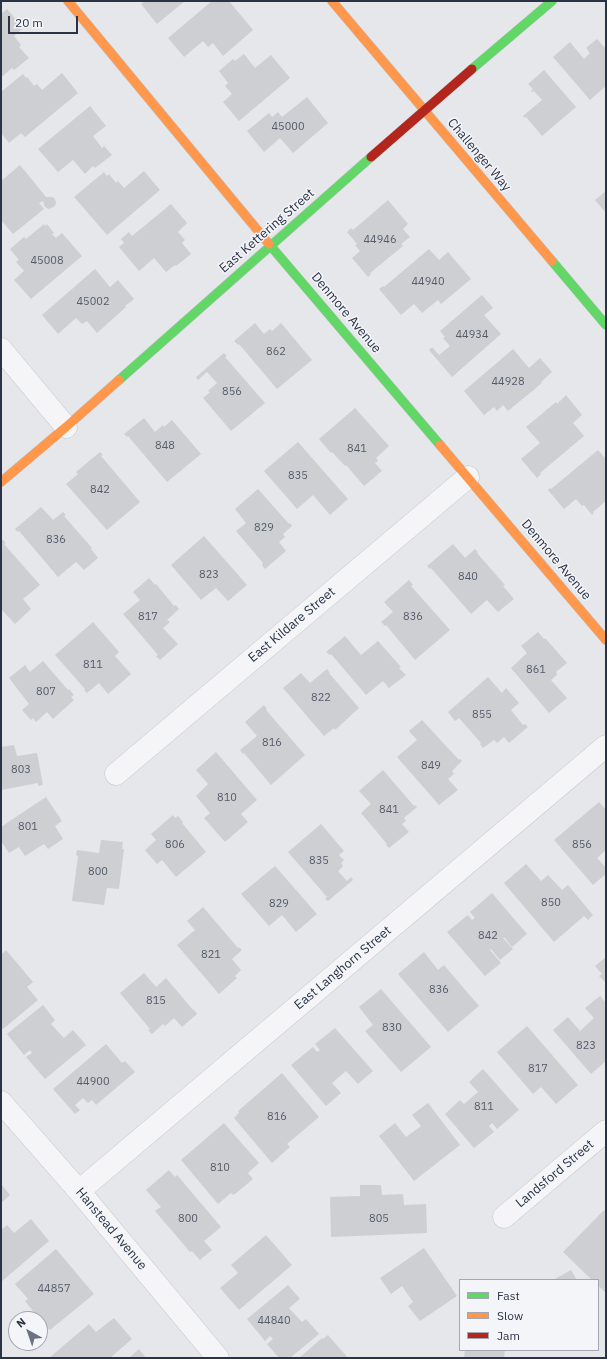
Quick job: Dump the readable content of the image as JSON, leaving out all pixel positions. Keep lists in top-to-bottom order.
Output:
{
  "streets": {
    "street": [
      "Challenger Way",
      "East Kettering Street",
      "Denmore Avenue",
      "East Kildare Street",
      "East Langhorn Street",
      "Landsford Street",
      "Hanstead Avenue"
    ]
  },
  "crossings": [
    ["Challenger Way", "East Kettering Street"],
    ["East Kettering Street", "Denmore Avenue"],
    ["Denmore Avenue", "East Kildare Street"],
    ["East Langhorn Street", "Hanstead Avenue"]
  ],
  "house_numbers": [
    "45000",
    "44946",
    "45008",
    "44940",
    "45002",
    "44934",
    "862",
    "44928",
    "856",
    "848",
    "841",
    "835",
    "842",
    "829",
    "836",
    "823",
    "840",
    "817",
    "836",
    "811",
    "861",
    "807",
    "822",
    "855",
    "816",
    "849",
    "803",
    "810",
    "841",
    "801",
    "806",
    "856",
    "835",
    "800",
    "850",
    "829",
    "842",
    "821",
    "836",
    "815",
    "830",
    "823",
    "817",
    "44900",
    "811",
    "816",
    "810",
    "800",
    "805",
    "44857",
    "44840"
  ],
  "legend": ["Fast", "Slow", "Jam"],
  "scale_bar": "20 m",
  "north": "top left"
}
